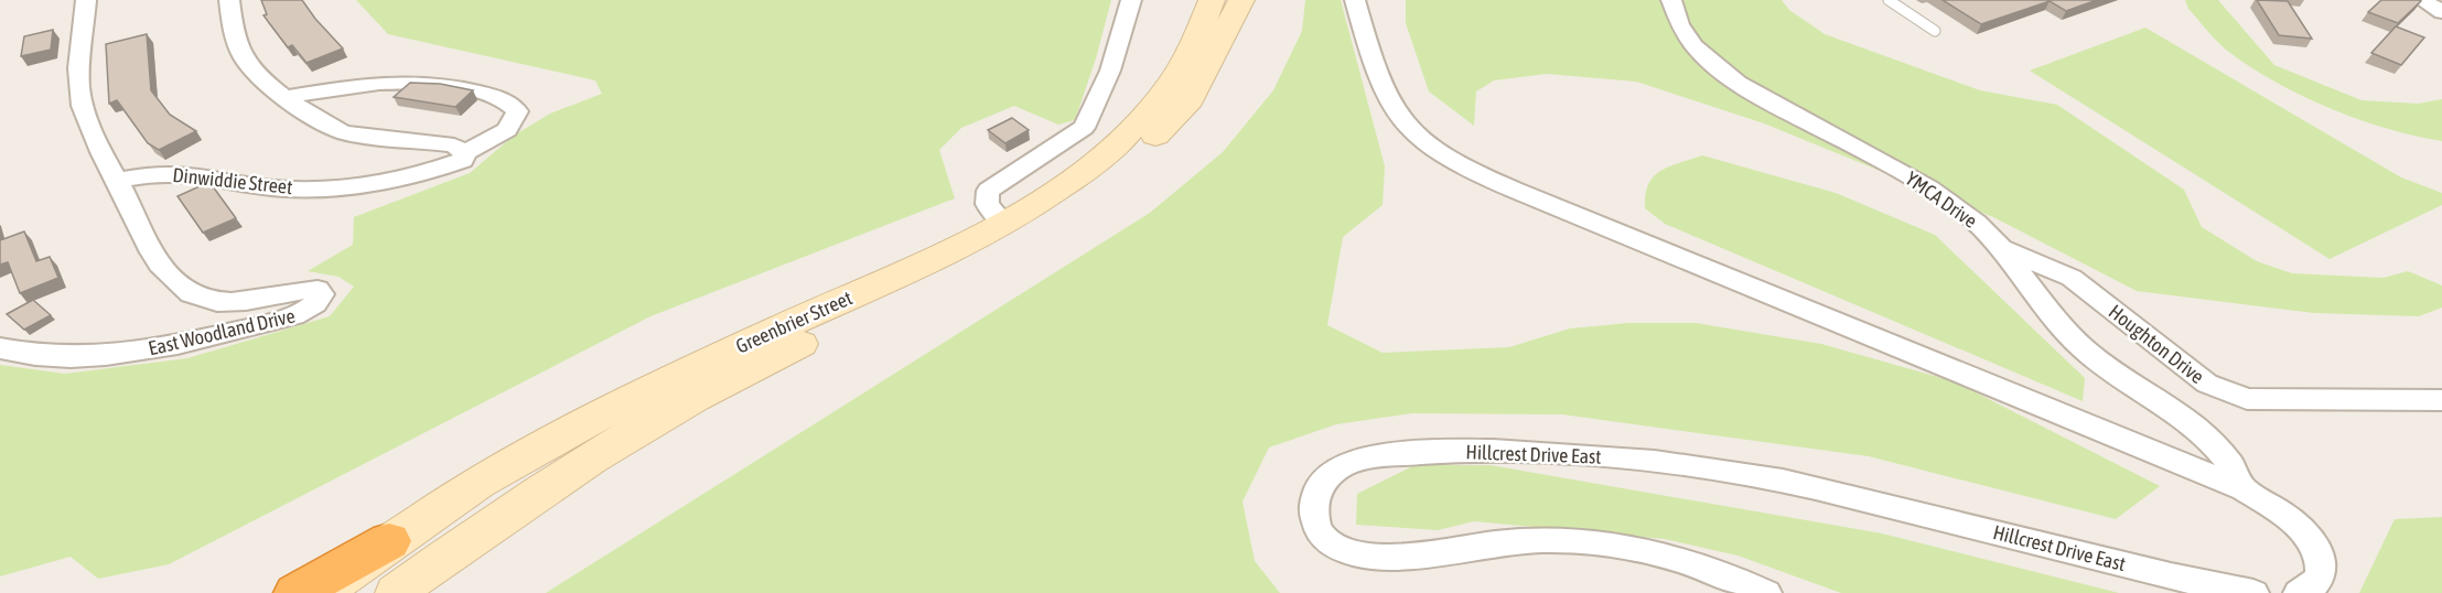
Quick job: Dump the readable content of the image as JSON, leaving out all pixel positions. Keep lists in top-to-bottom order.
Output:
{
  "streets": {
    "main road": ["Greenbrier Street"],
    "street": [
      "Dinwiddie Street",
      "YMCA Drive",
      "East Woodland Drive",
      "Houghton Drive",
      "Hillcrest Drive East"
    ]
  },
  "crossings": [
    ["Dinwiddie Street", "East Woodland Drive"],
    ["YMCA Drive", "Houghton Drive"]
  ]
}
